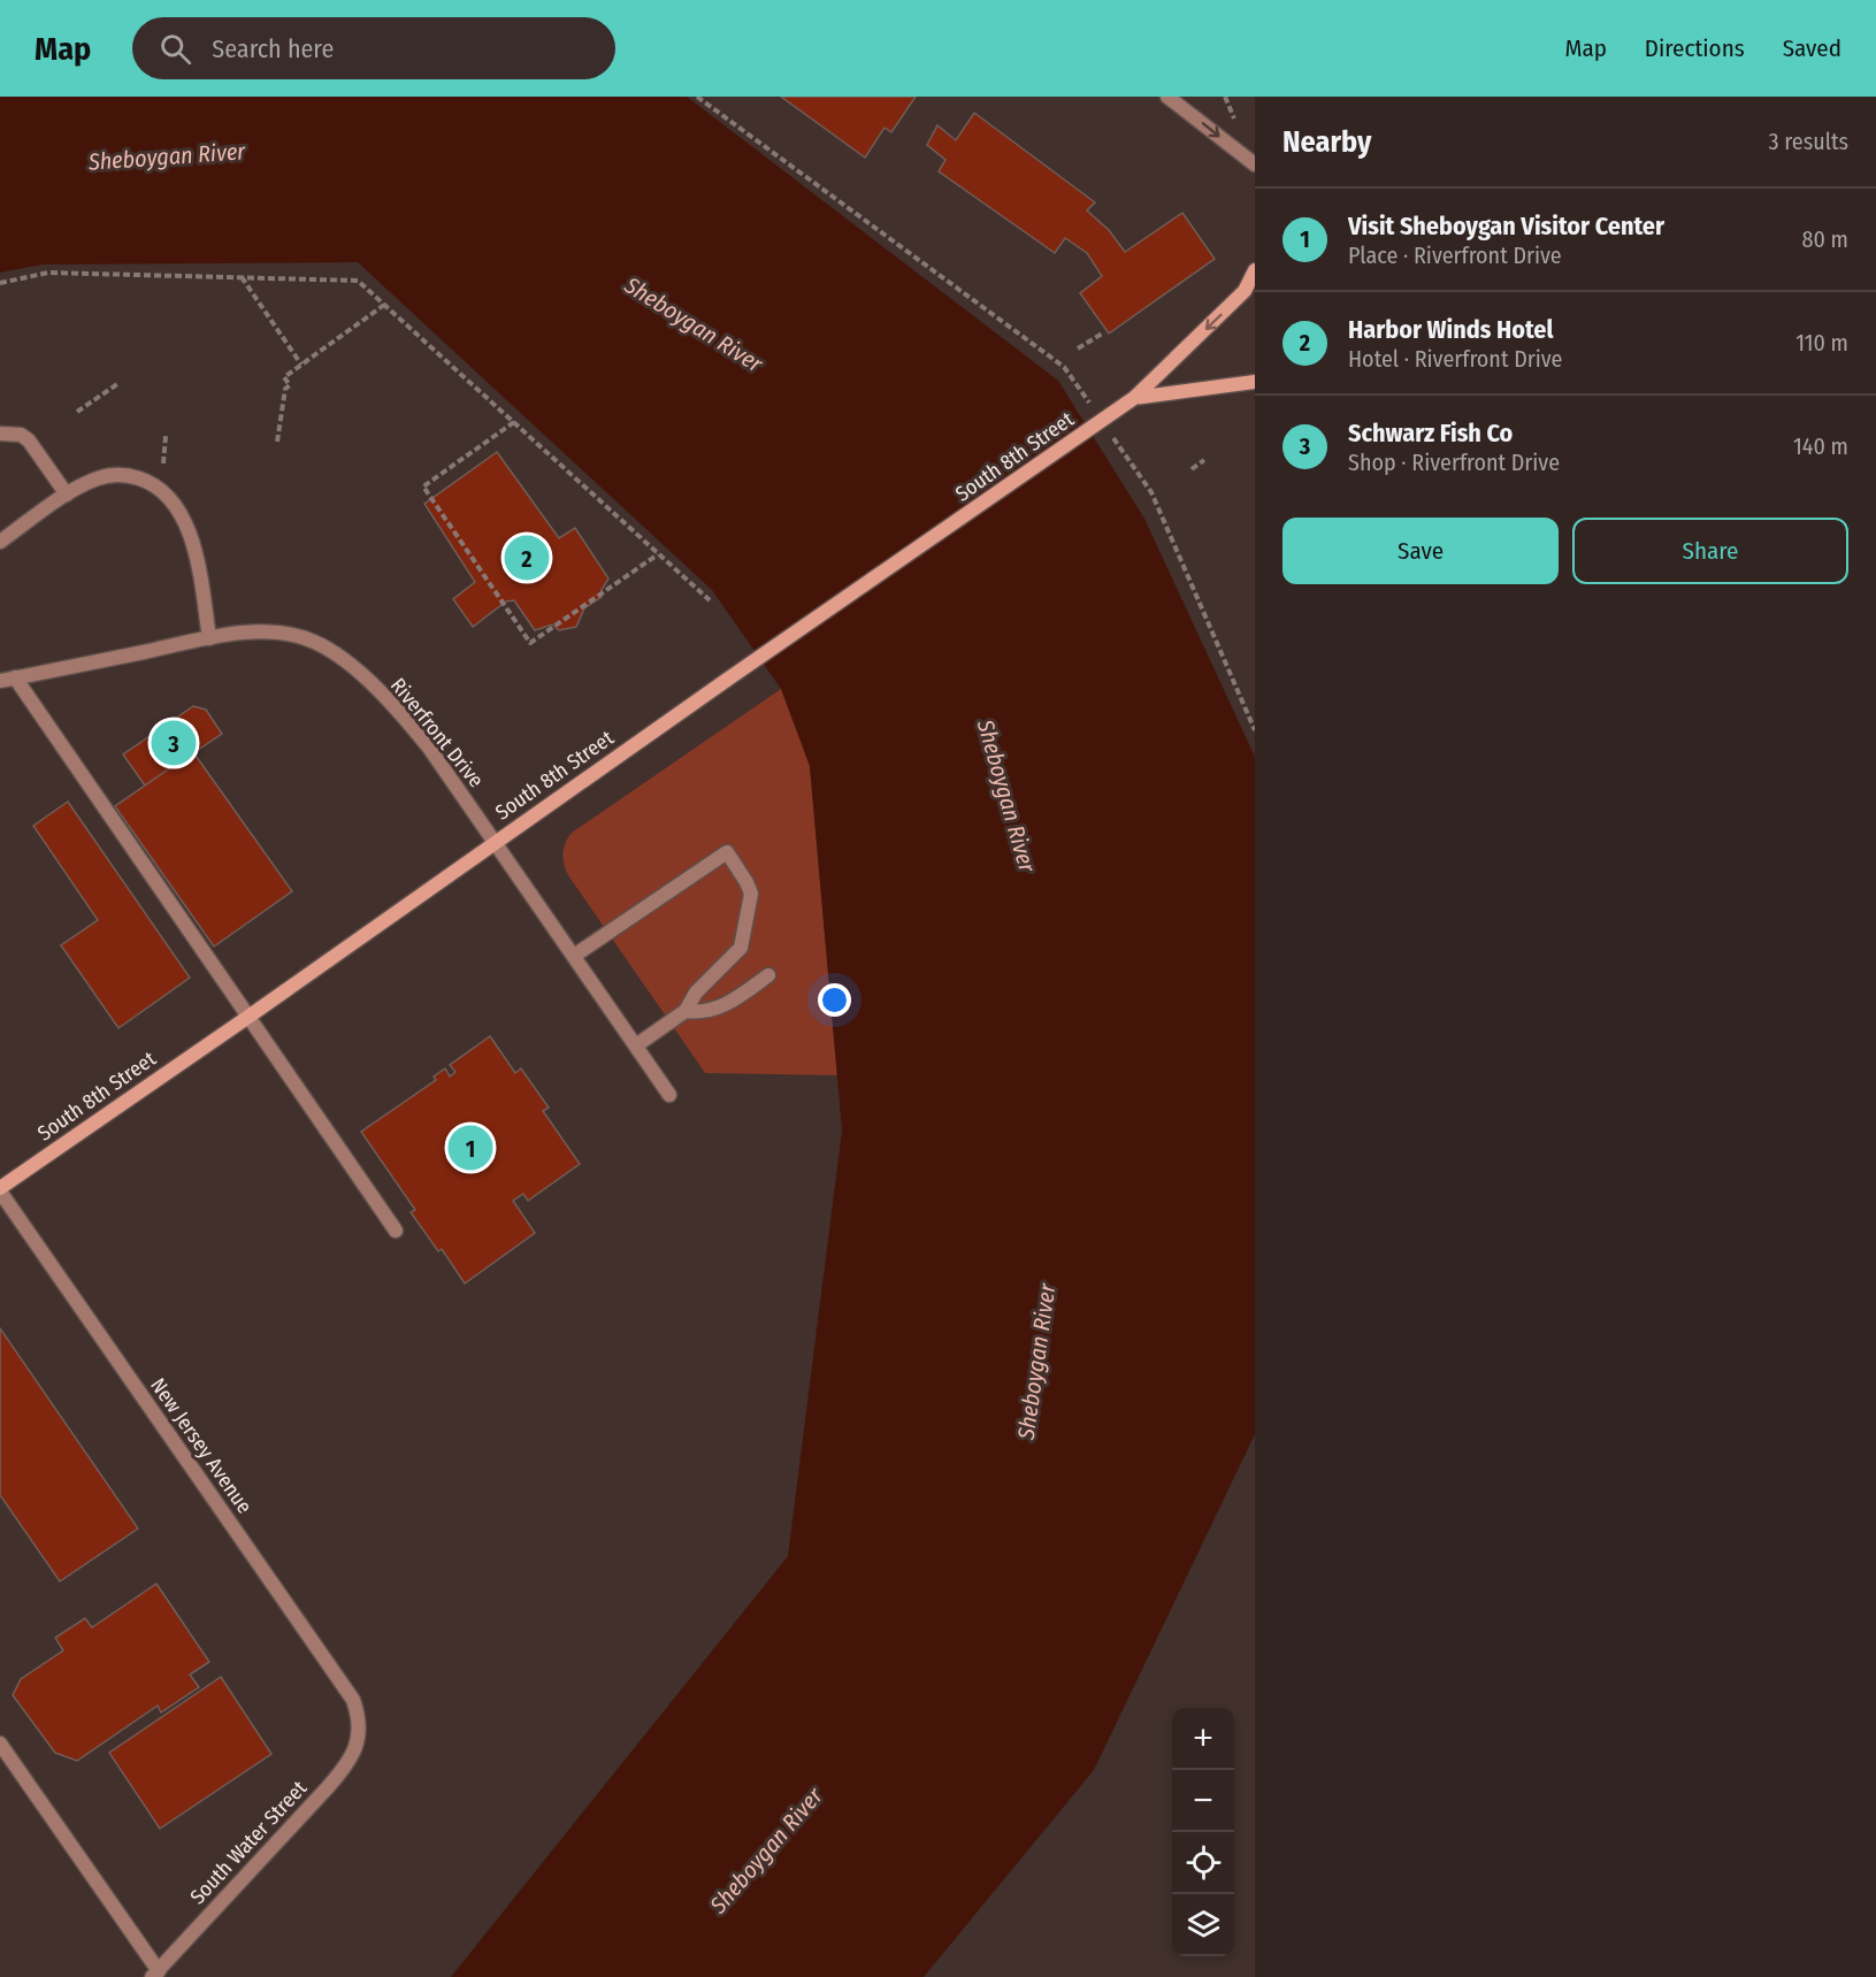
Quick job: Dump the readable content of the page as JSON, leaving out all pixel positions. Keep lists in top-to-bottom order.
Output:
{
  "streets": {
    "main road": ["South 8th Street"],
    "street": ["Riverfront Drive", "New Jersey Avenue", "South Water Street"]
  },
  "crossings": [
    ["South 8th Street", "Riverfront Drive"],
    ["South 8th Street", "New Jersey Avenue"],
    ["New Jersey Avenue", "South Water Street"]
  ],
  "water": ["Sheboygan River"],
  "page": {
    "header": "Map",
    "search": "Search here",
    "nav": ["Map", "Directions", "Saved"],
    "heading": ["Nearby", "3 results"],
    "list": [
      {
        "mark": "1",
        "name": "Visit Sheboygan Visitor Center",
        "note": "Place · Riverfront Drive",
        "value": "80 m"
      },
      {
        "mark": "2",
        "name": "Harbor Winds Hotel",
        "note": "Hotel · Riverfront Drive",
        "value": "110 m"
      },
      {
        "mark": "3",
        "name": "Schwarz Fish Co",
        "note": "Shop · Riverfront Drive",
        "value": "140 m"
      }
    ],
    "buttons": ["Save", "Share"],
    "pins": ["2", "3", "1"],
    "map_buttons": ["+", "−"]
  }
}
